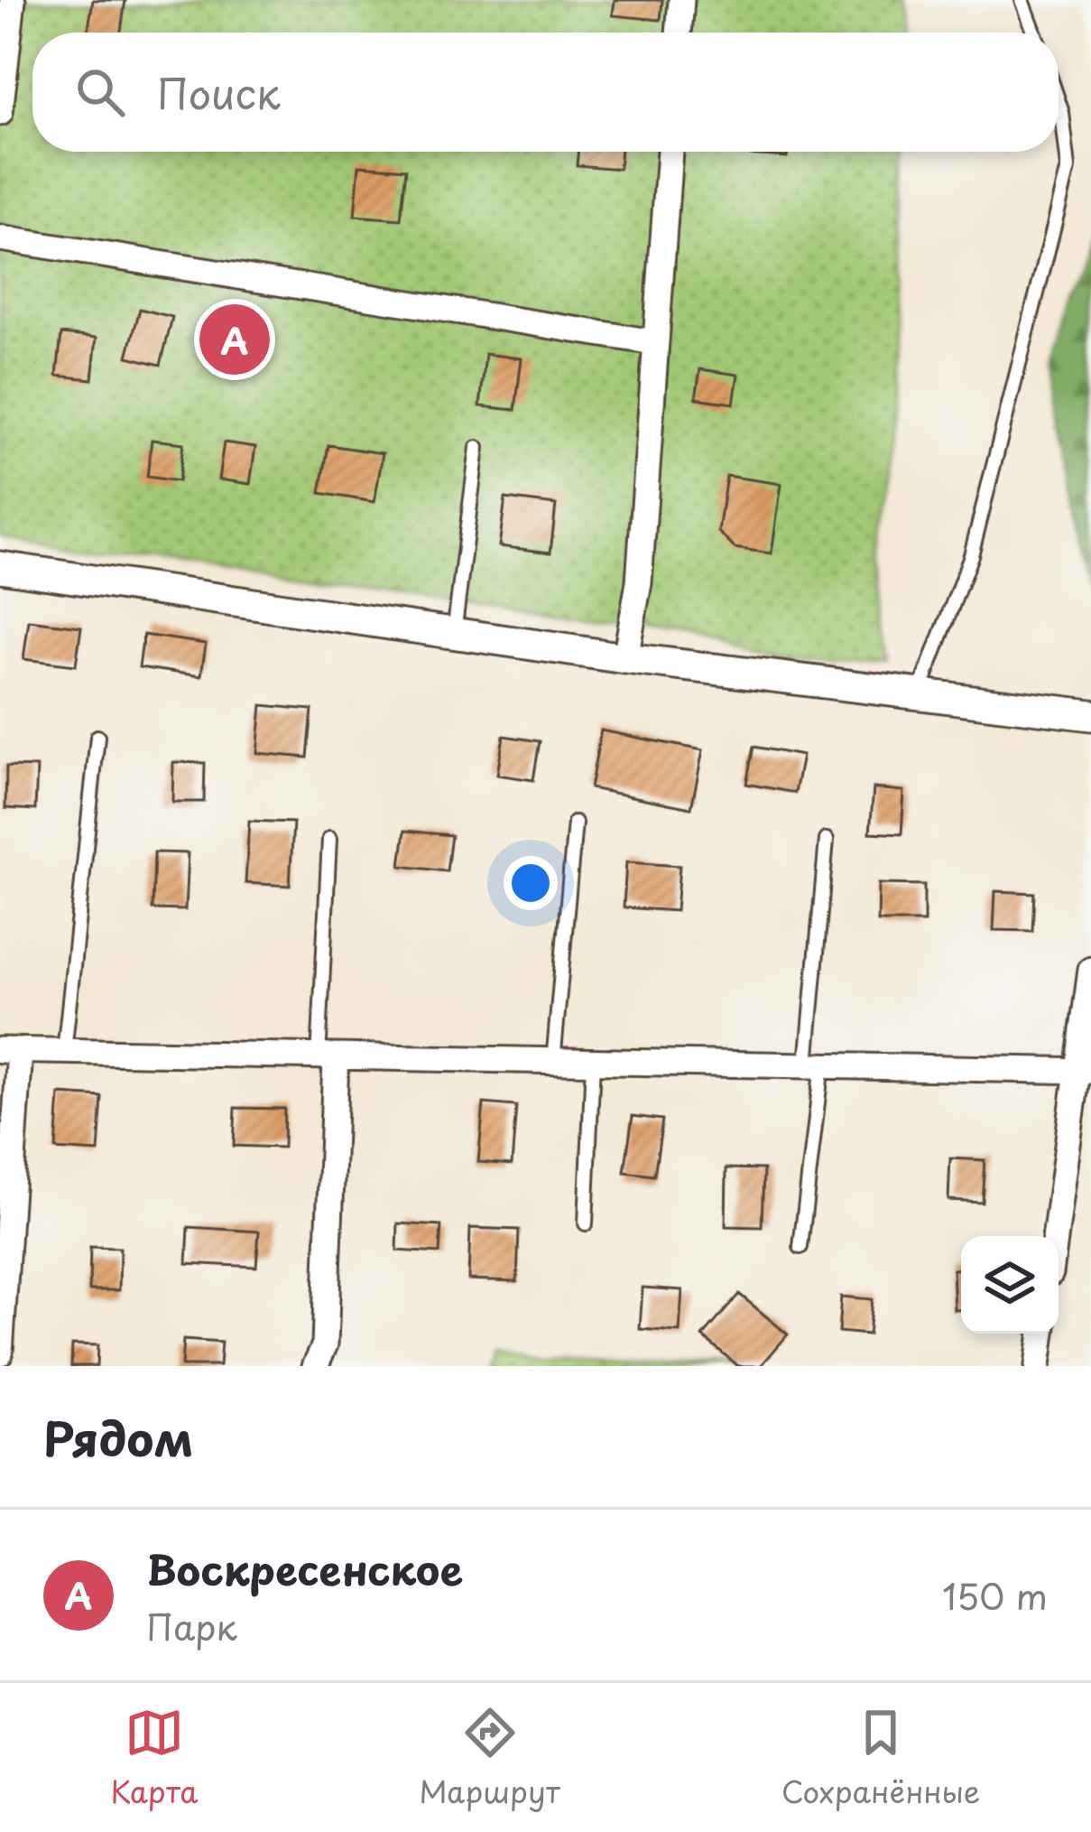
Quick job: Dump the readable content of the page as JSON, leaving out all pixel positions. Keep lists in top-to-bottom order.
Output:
{
  "page": {
    "search": "Поиск",
    "pins": "A",
    "heading": "Рядом",
    "list": [
      {
        "mark": "A",
        "name": "Воскресенское",
        "note": "Парк",
        "value": "150 m"
      }
    ],
    "nav": ["Карта", "Маршрут", "Сохранённые"]
  }
}
